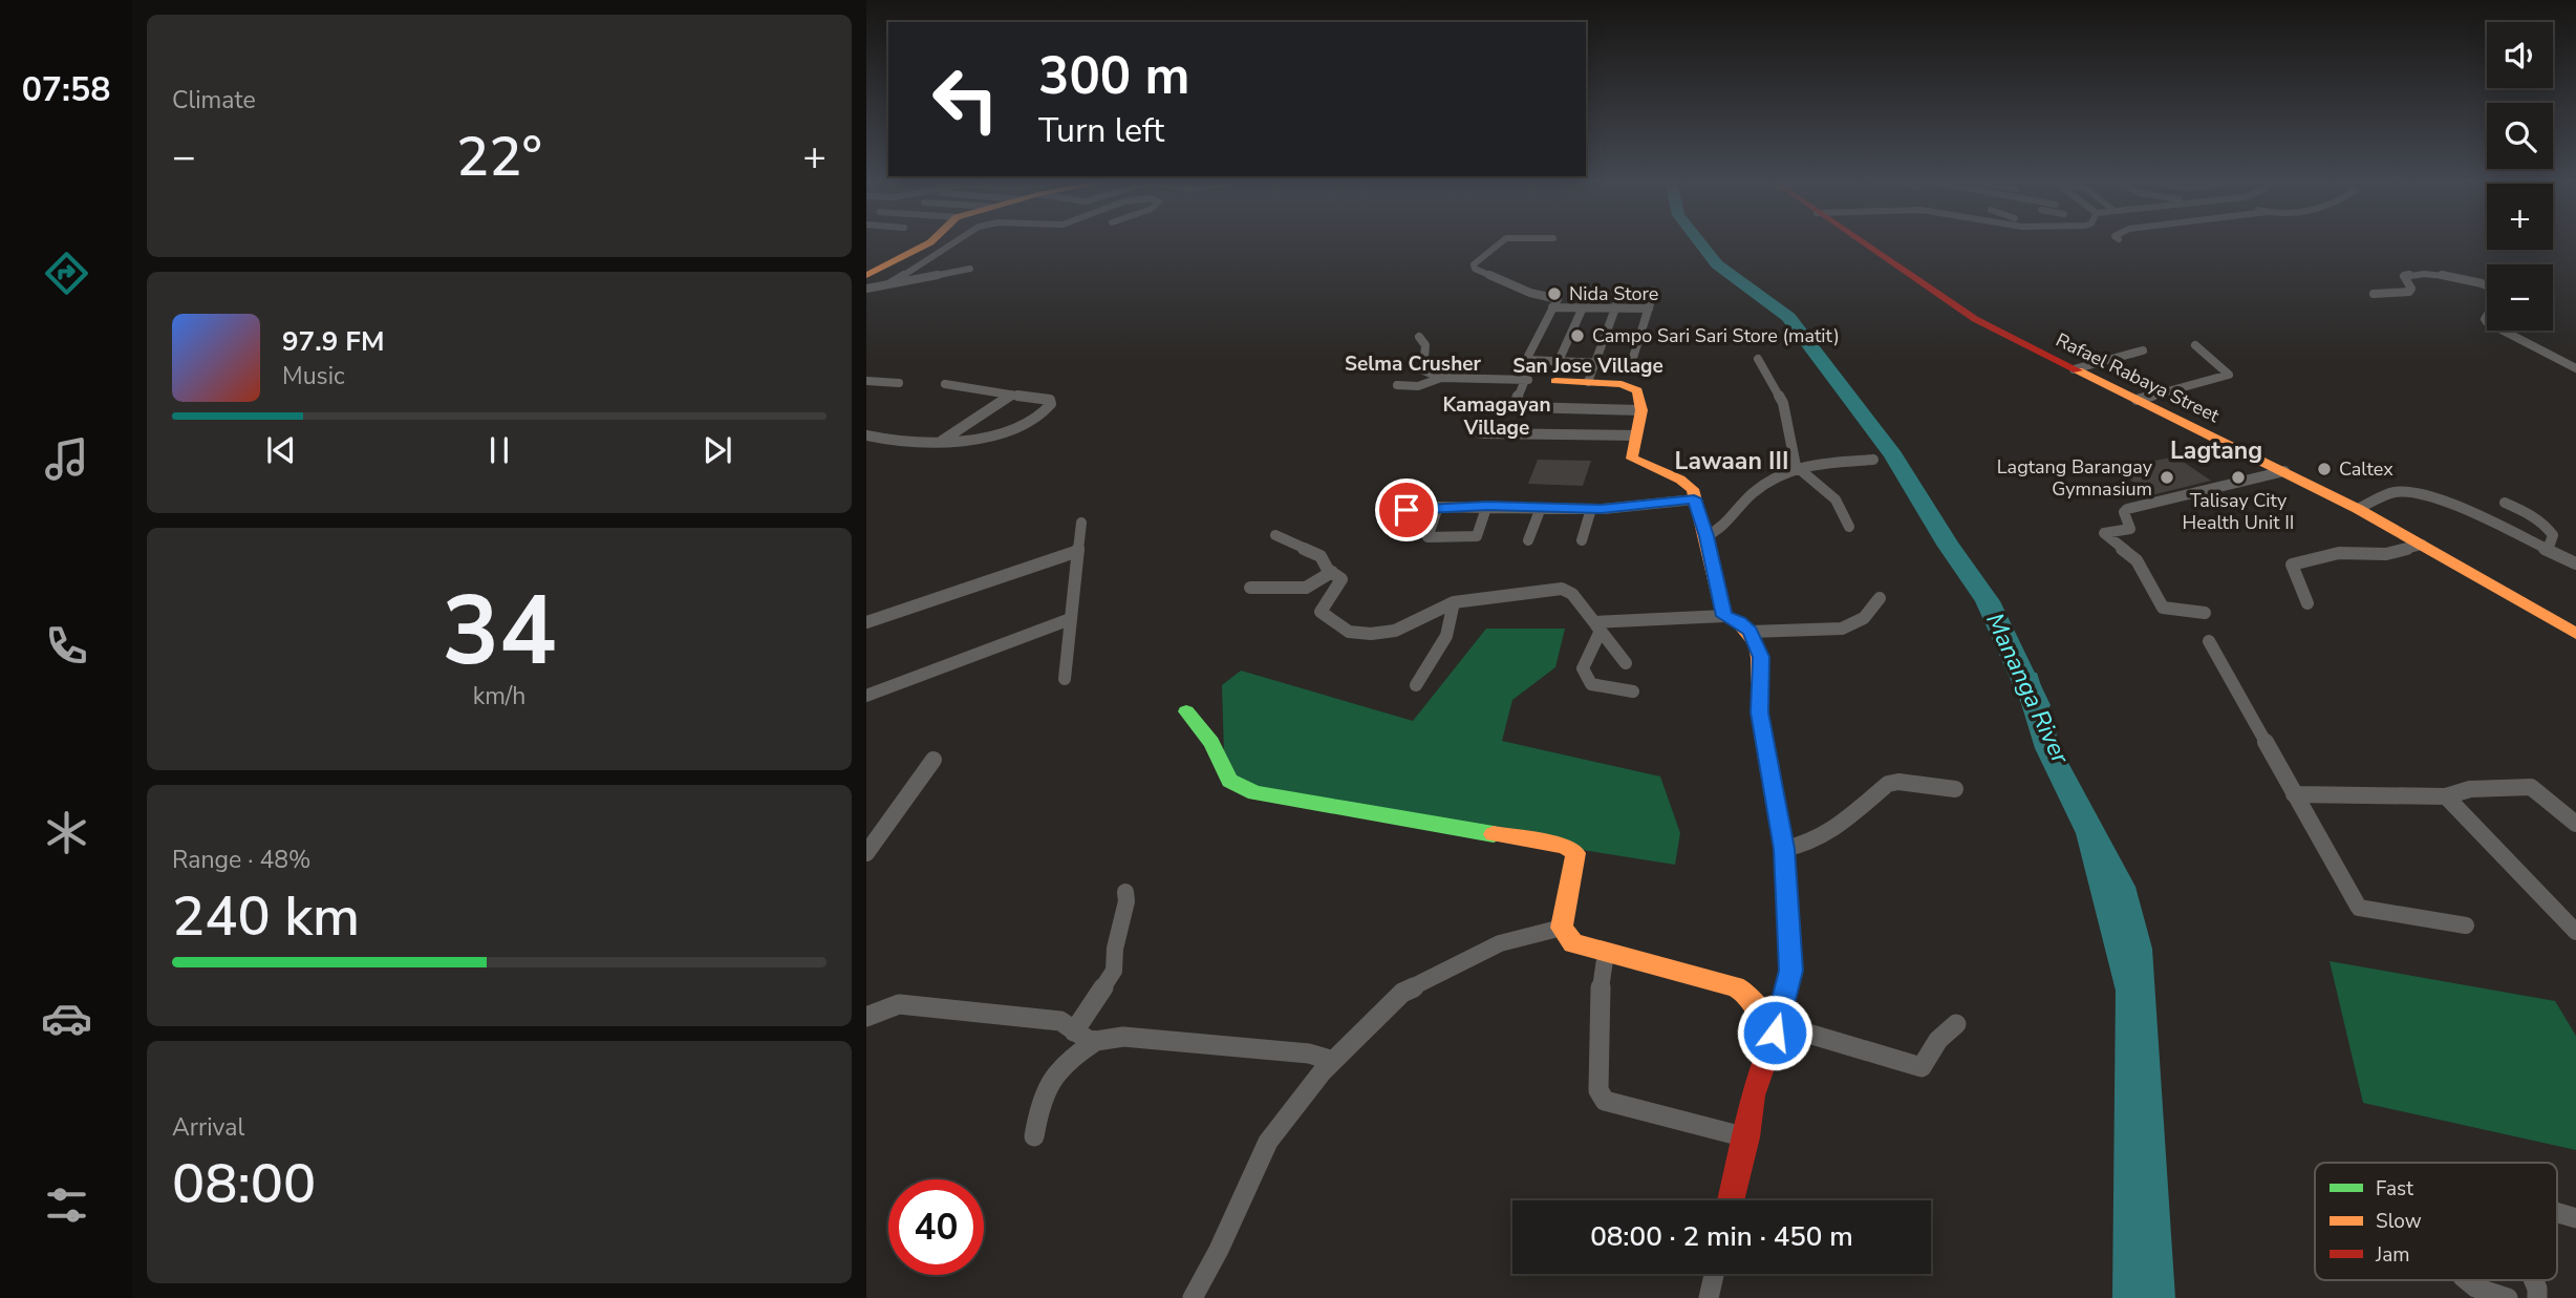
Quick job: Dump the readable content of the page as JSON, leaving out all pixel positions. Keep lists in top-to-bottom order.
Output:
{
  "streets": {
    "street": ["Rafael Rabaya Street"]
  },
  "districts": [
    "Selma Crusher",
    "San Jose Village",
    "Kamagayan Village",
    "Lagtang",
    "Lawaan III"
  ],
  "water": ["Mananga River"],
  "places": [
    "Nida Store",
    "Campo Sari Sari Store (matit)",
    "Caltex",
    "Lagtang Barangay Gymnasium",
    "Talisay City Health Unit II"
  ],
  "legend": ["Fast", "Slow", "Jam"],
  "page": {
    "tabs": "07:58",
    "tile": [
      "Climate",
      ["34", "km/h"],
      ["Range · 48%", "240 km"],
      ["Arrival", "08:00"]
    ],
    "map_buttons": ["+", "−"],
    "turn": ["300 m", "Turn left"],
    "heat": ["−", "22°", "+"],
    "song": ["97.9 FM", "Music"],
    "limit": "40",
    "trip": "08:00 · 2 min · 450 m"
  }
}
